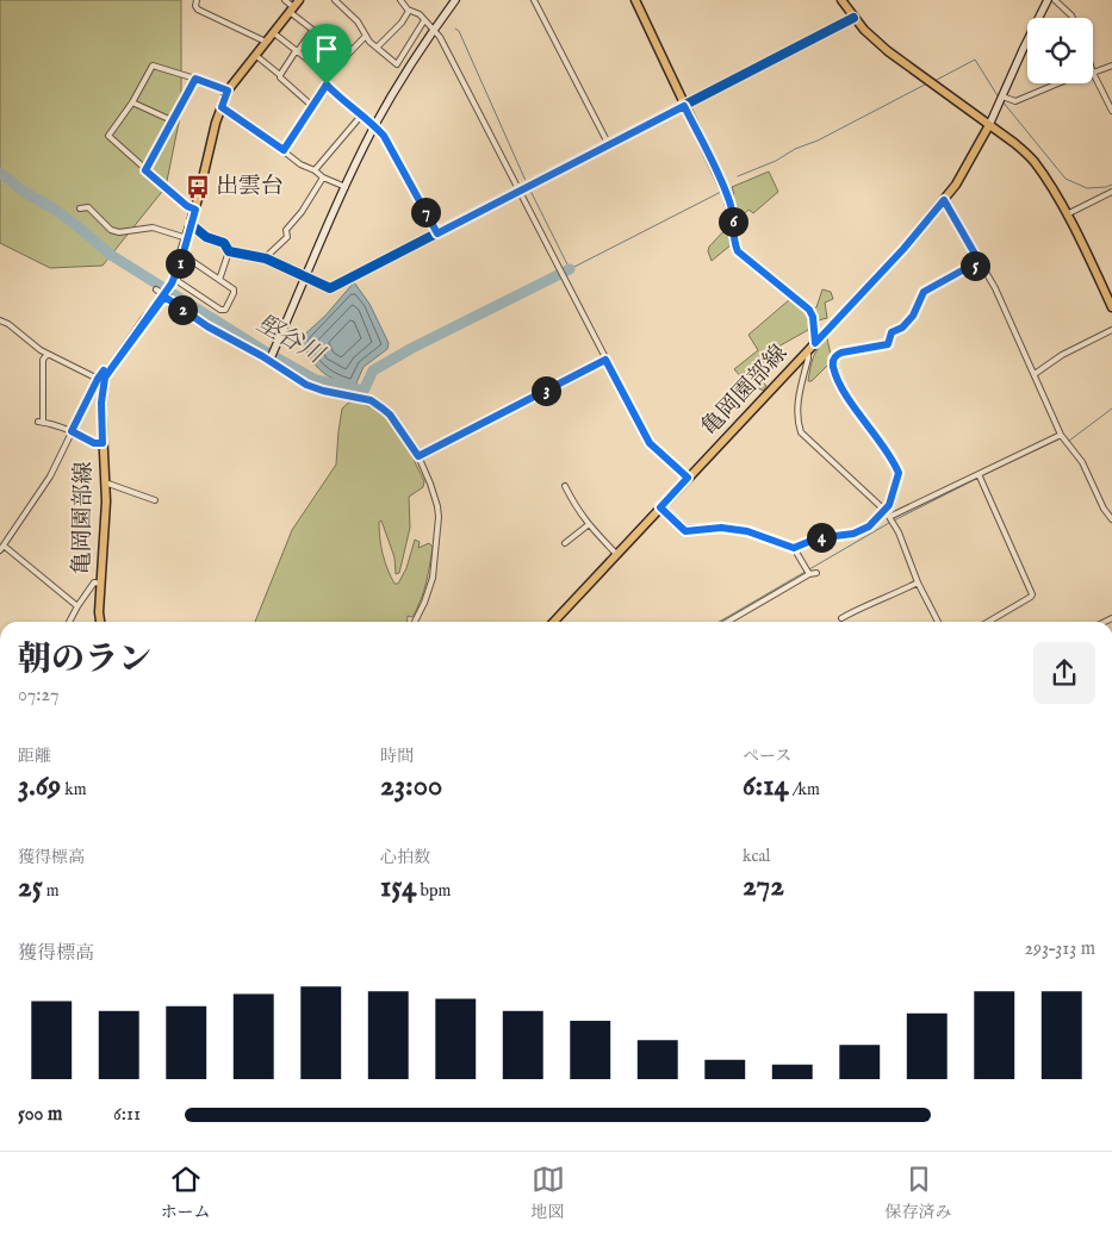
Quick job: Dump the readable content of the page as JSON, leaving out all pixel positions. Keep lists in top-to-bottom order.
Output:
{
  "streets": {
    "main road": ["亀岡園部線"]
  },
  "water": ["堅谷川"],
  "places": {
    "bus stop": ["出雲台"]
  },
  "page": {
    "pins": [
      "7",
      "6",
      "1",
      "5",
      "2",
      "3",
      "4"
    ],
    "heading": ["朝のラン", "07:27"],
    "stats": [
      ["距離", "3.69 km"],
      ["時間", "23:00"],
      ["ペース", "6:14 /km"],
      ["獲得標高", "25 m"],
      ["心拍数", "154 bpm"],
      ["kcal", "272"]
    ],
    "chart": ["獲得標高", "293–313 m"],
    "list": [
      {
        "name": "500 m",
        "note": "6:11"
      }
    ],
    "tabs": ["ホーム", "地図", "保存済み"]
  }
}
